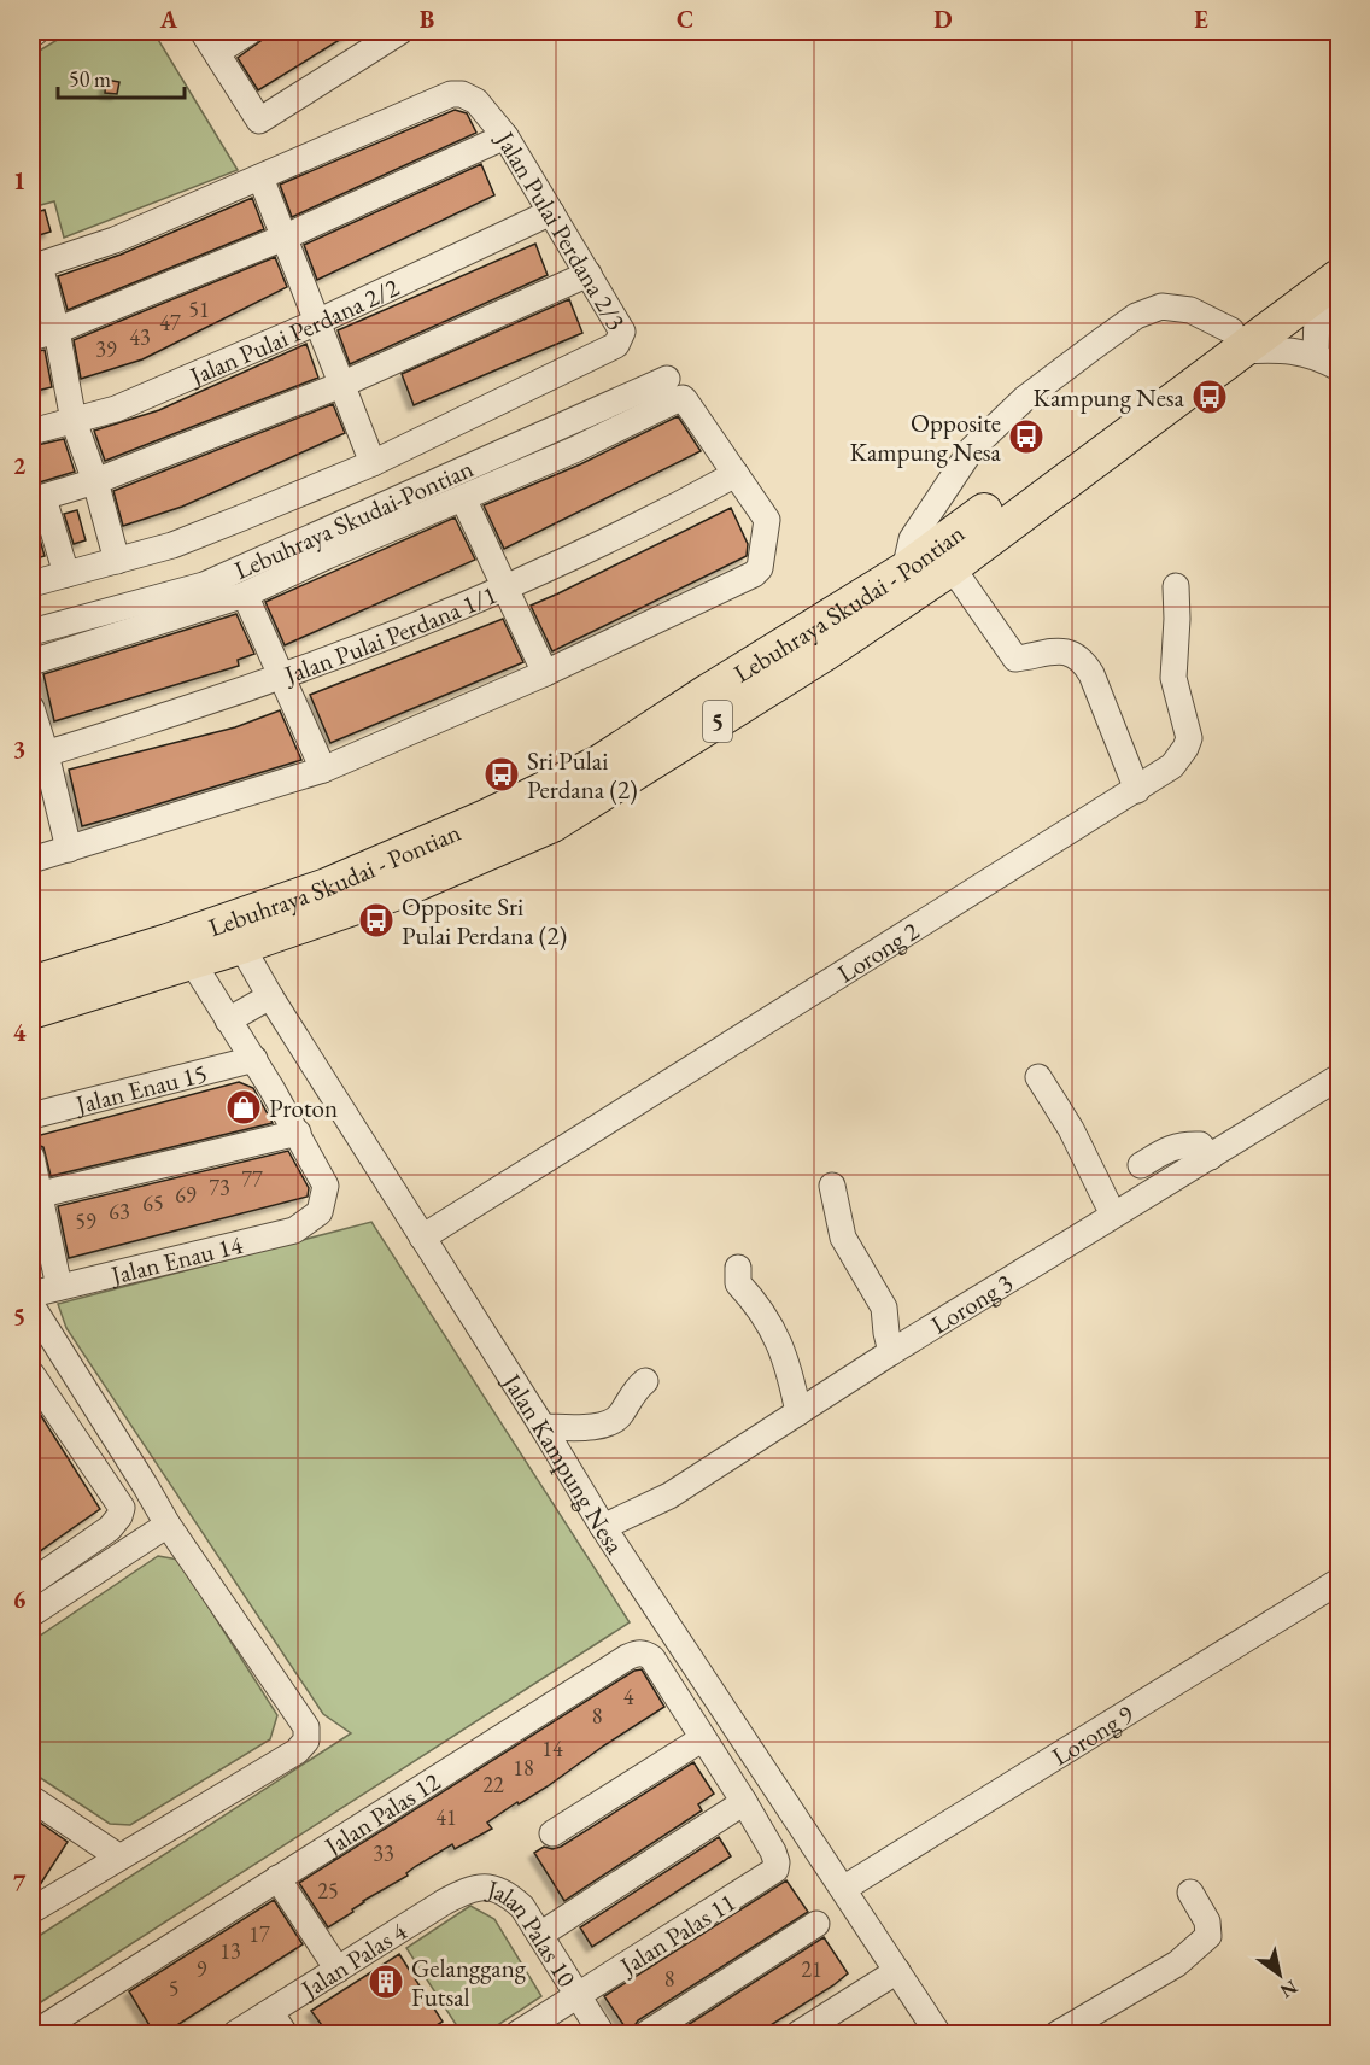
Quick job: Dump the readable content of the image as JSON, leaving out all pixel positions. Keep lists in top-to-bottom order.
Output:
{
  "streets": {
    "highway": ["Lebuhraya Skudai - Pontian", "5"],
    "street": [
      "Jalan Pulai Perdana 2/3",
      "Jalan Pulai Perdana 2/2",
      "Lebuhraya Skudai-Pontian",
      "Jalan Pulai Perdana 1/1",
      "Lorong 2",
      "Jalan Enau 15",
      "Jalan Enau 14",
      "Lorong 3",
      "Jalan Kampung Nesa",
      "Lorong 9",
      "Jalan Palas 12",
      "Jalan Palas 11",
      "Jalan Palas 10",
      "Jalan Palas 4"
    ]
  },
  "crossings": [
    ["Jalan Pulai Perdana 2/3", "Jalan Pulai Perdana 2/2"],
    ["Lebuhraya Skudai - Pontian", "Jalan Kampung Nesa"],
    ["Lorong 2", "Jalan Kampung Nesa"],
    ["Lorong 3", "Jalan Kampung Nesa"],
    ["Jalan Kampung Nesa", "Lorong 9"],
    ["Jalan Palas 12", "Jalan Palas 11"],
    ["Jalan Palas 11", "Jalan Palas 10"],
    ["Jalan Palas 10", "Jalan Palas 4"]
  ],
  "places": {
    "bus stop": [
      "Kampung Nesa",
      "Opposite Kampung Nesa",
      "Sri Pulai Perdana (2)",
      "Opposite Sri Pulai Perdana (2)"
    ],
    "shop": ["Proton"],
    "building": ["Gelanggang Futsal"]
  },
  "house_numbers": [
    "51",
    "47",
    "43",
    "39",
    "77",
    "73",
    "69",
    "65",
    "63",
    "59",
    "4",
    "8",
    "14",
    "18",
    "22",
    "41",
    "33",
    "25",
    "17",
    "13",
    "9",
    "21",
    "8",
    "5"
  ],
  "scale_bar": "50 m",
  "north": "bottom right",
  "grid": {
    "columns": [
      "A",
      "B",
      "C",
      "D",
      "E"
    ],
    "rows": [
      "1",
      "2",
      "3",
      "4",
      "5",
      "6",
      "7"
    ]
  }
}
